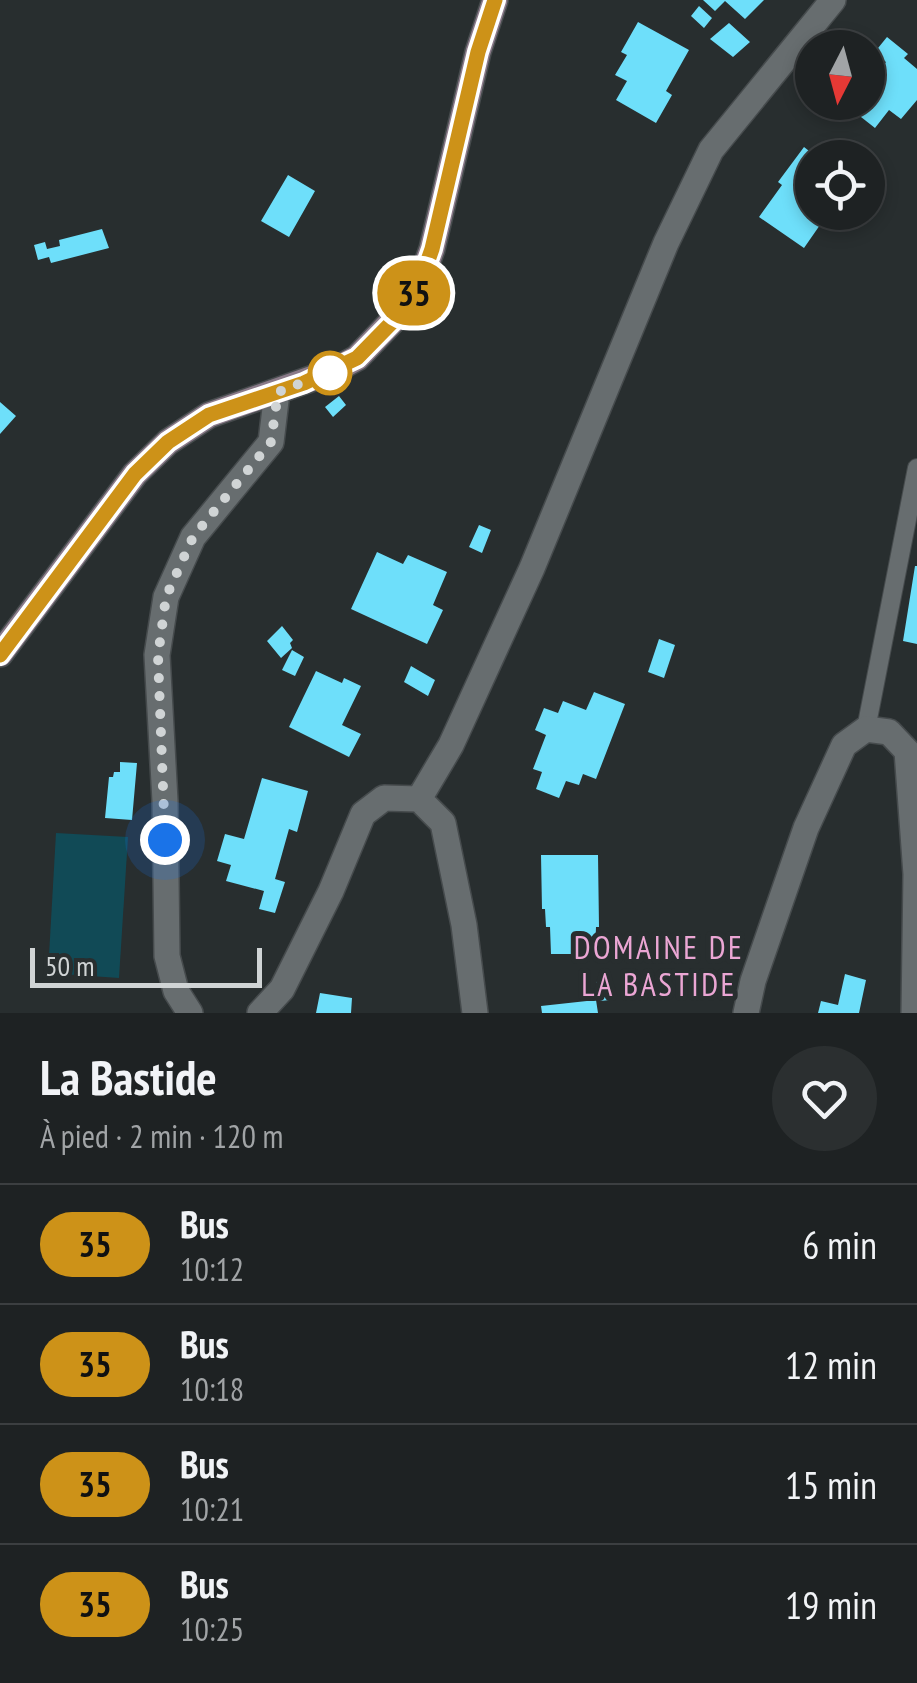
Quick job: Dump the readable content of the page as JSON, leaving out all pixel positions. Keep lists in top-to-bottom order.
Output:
{
  "districts": ["DOMAINE DE LA BASTIDE"],
  "lines": ["bus line 35"],
  "scale_bar": "50 m",
  "north": "bottom",
  "page": {
    "on_map": "35",
    "scale": "50 m",
    "heading": ["La Bastide", "À pied · 2 min · 120 m"],
    "list": [
      {
        "mark": "35",
        "name": "Bus",
        "note": "10:12",
        "value": "6 min"
      },
      {
        "mark": "35",
        "name": "Bus",
        "note": "10:18",
        "value": "12 min"
      },
      {
        "mark": "35",
        "name": "Bus",
        "note": "10:21",
        "value": "15 min"
      },
      {
        "mark": "35",
        "name": "Bus",
        "note": "10:25",
        "value": "19 min"
      }
    ]
  }
}
